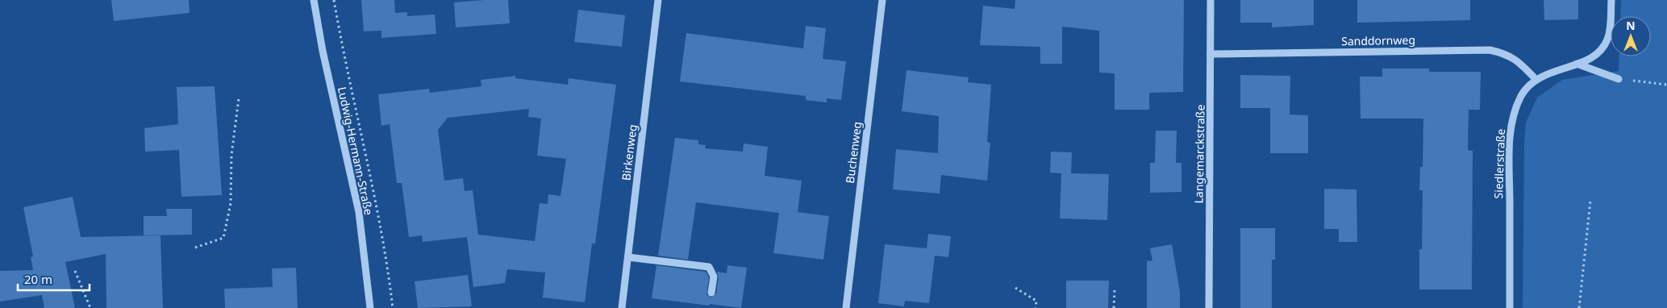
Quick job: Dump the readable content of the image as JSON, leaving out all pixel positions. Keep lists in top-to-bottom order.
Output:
{
  "streets": {
    "street": [
      "Sanddornweg",
      "Ludwig-Hermann-Straße",
      "Birkenweg",
      "Buchenweg",
      "Langemarckstraße",
      "Siedlerstraße"
    ]
  },
  "crossings": [
    ["Sanddornweg", "Langemarckstraße"],
    ["Sanddornweg", "Siedlerstraße"]
  ],
  "scale_bar": "20 m",
  "north": "top"
}
